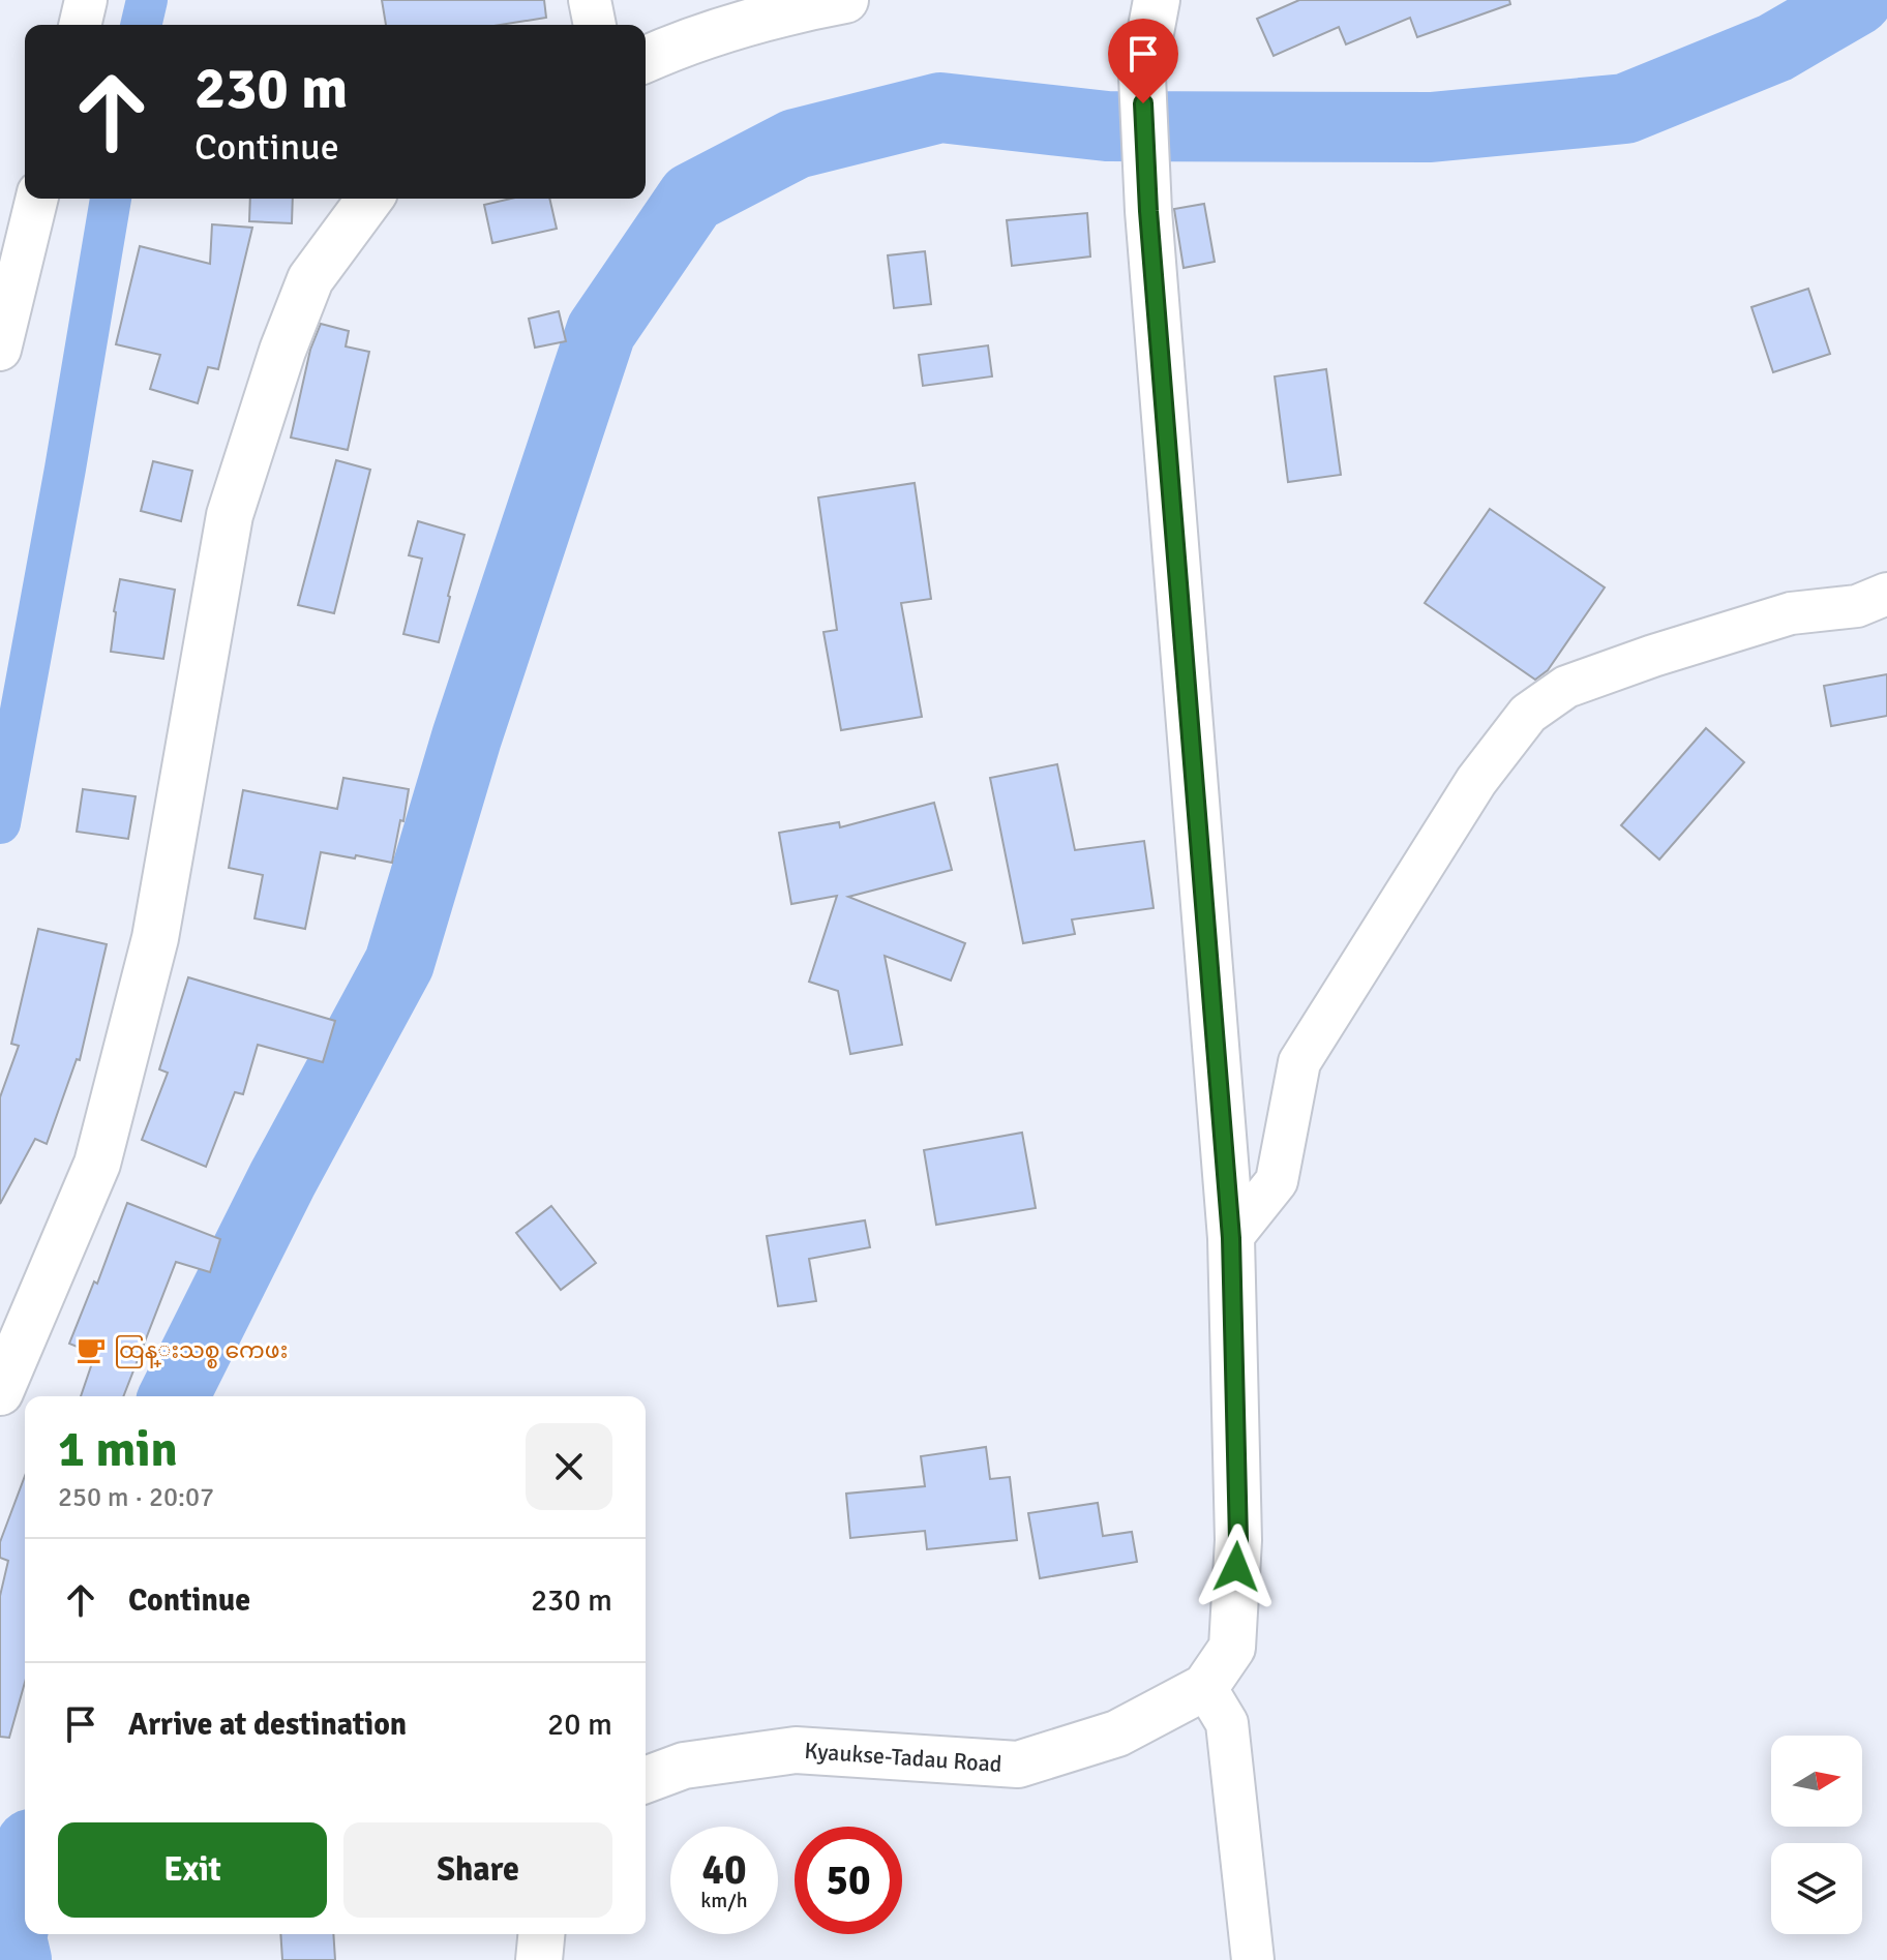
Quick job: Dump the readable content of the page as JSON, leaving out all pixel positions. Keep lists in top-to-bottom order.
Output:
{
  "streets": {
    "main road": ["Kyaukse-Tadau Road"]
  },
  "places": {
    "cafe": ["ထြန္းသစ္စ ကေဖး"]
  },
  "north": "right",
  "page": {
    "turn": ["230 m", "Continue"],
    "heading": ["1 min", "250 m · 20:07"],
    "list": [
      {
        "name": "Continue",
        "value": "230 m"
      },
      {
        "name": "Arrive at destination",
        "value": "20 m"
      }
    ],
    "buttons": ["Exit", "Share"],
    "speed": "40 km/h",
    "limit": "50"
  }
}
